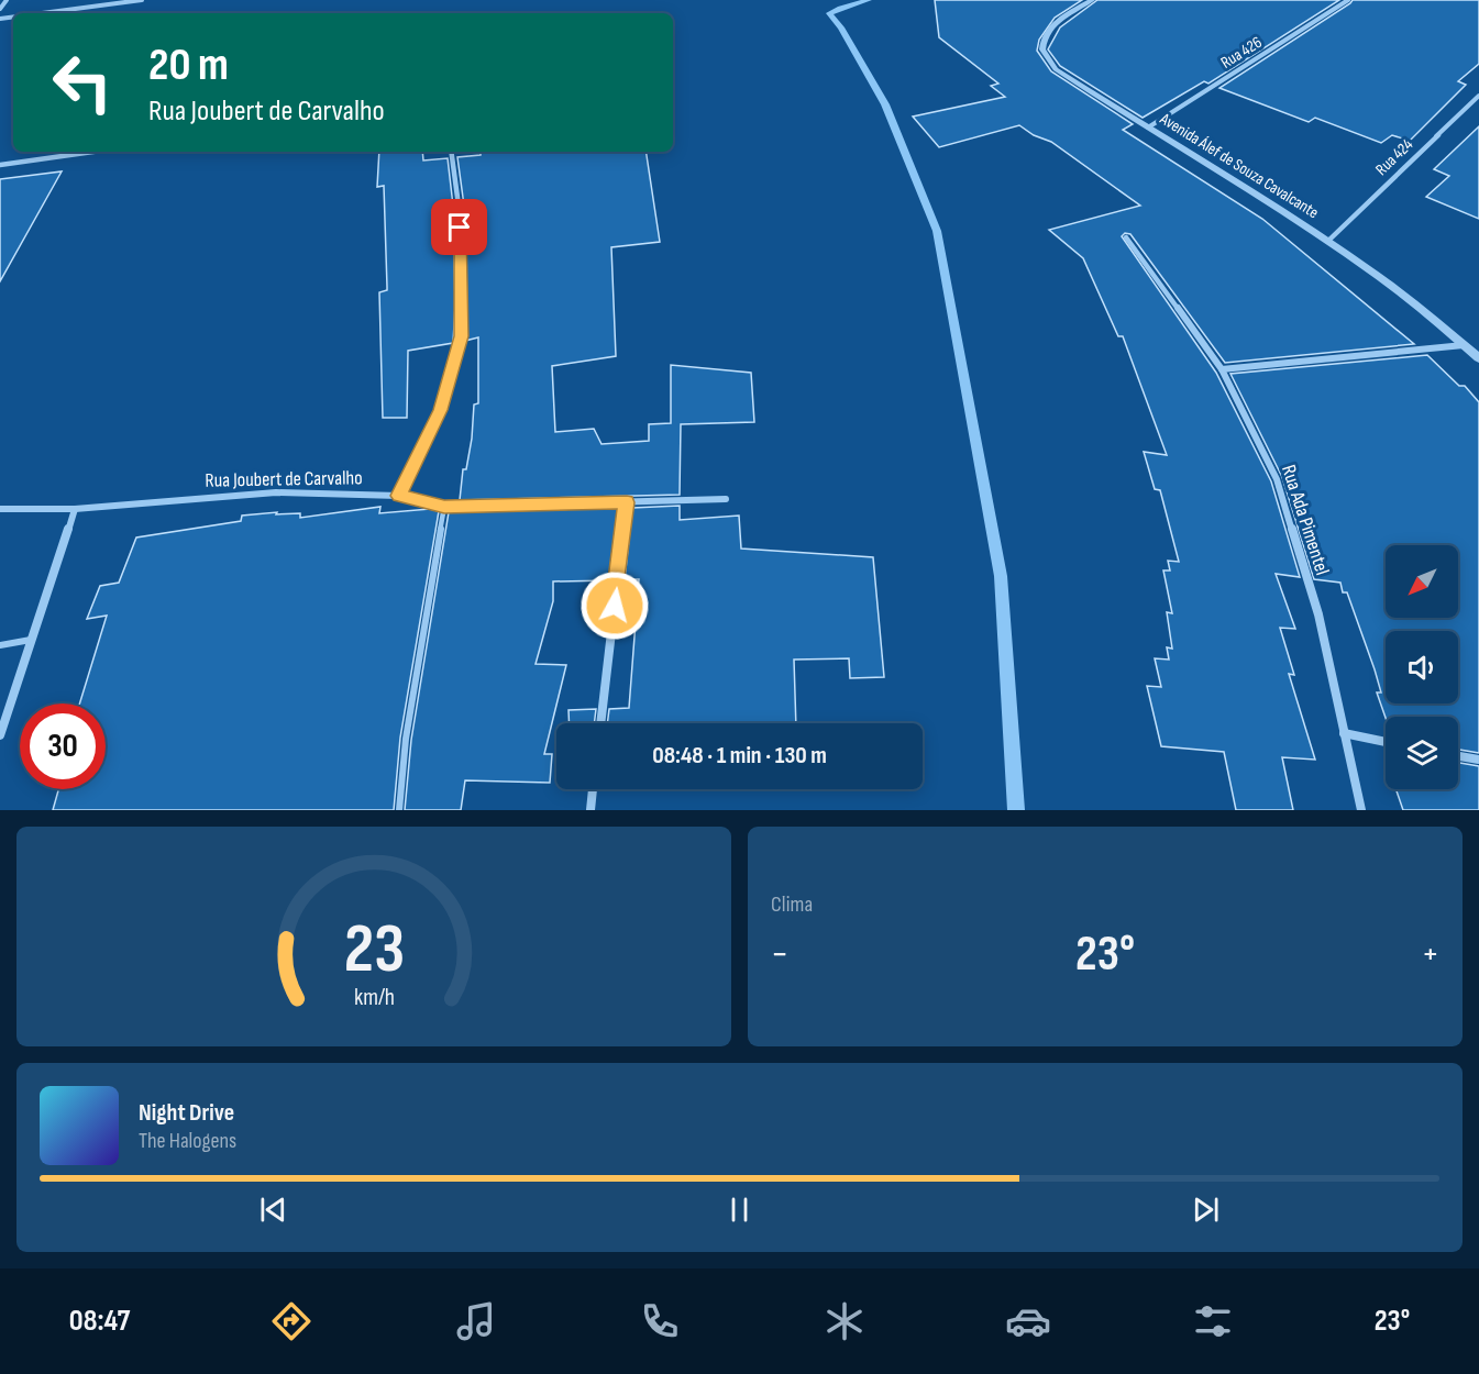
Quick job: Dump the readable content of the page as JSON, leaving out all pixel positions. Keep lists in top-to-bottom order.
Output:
{
  "streets": {
    "street": [
      "Rua 426",
      "Rua 424",
      "Avenida Álef de Souza Cavalcante",
      "Rua Joubert de Carvalho",
      "Rua Ada Pimentel"
    ]
  },
  "crossings": [
    ["Rua 426", "Avenida Álef de Souza Cavalcante"],
    ["Rua 424", "Avenida Álef de Souza Cavalcante"]
  ],
  "north": "bottom left",
  "page": {
    "turn": ["20 m", "Rua Joubert de Carvalho"],
    "limit": "30",
    "trip": "08:48 · 1 min · 130 m",
    "tile": "Clima",
    "heat": ["−", "23°", "+"],
    "song": ["Night Drive", "The Halogens"],
    "tabs": ["08:47", "23°"],
    "gauge": ["23", "km/h"]
  }
}
